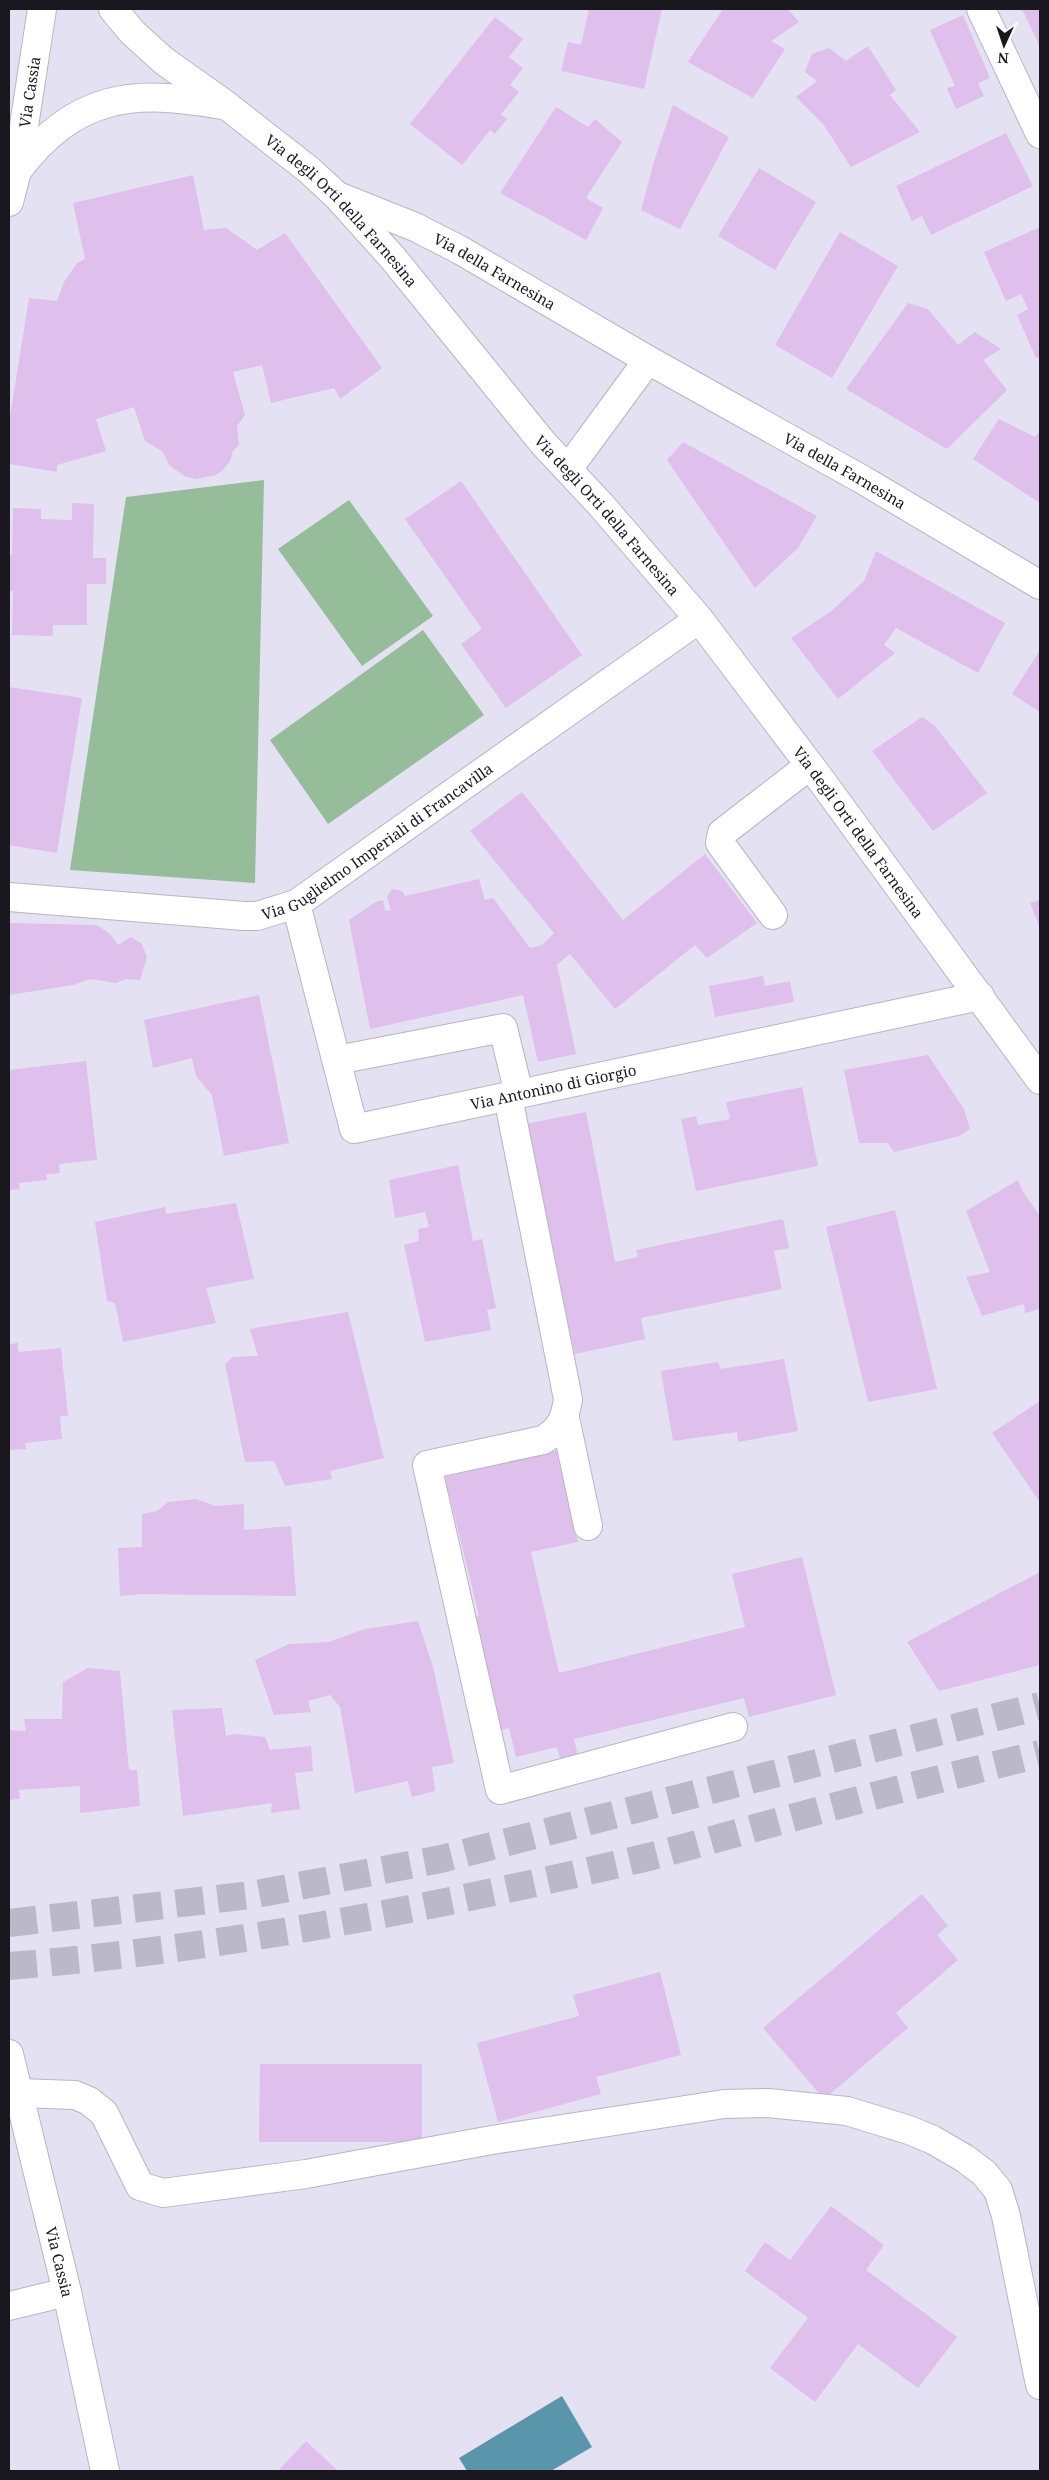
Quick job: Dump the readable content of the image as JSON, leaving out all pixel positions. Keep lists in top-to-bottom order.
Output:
{
  "streets": {
    "street": [
      "Via Cassia",
      "Via degli Orti della Farnesina",
      "Via della Farnesina",
      "Via Guglielmo Imperiali di Francavilla",
      "Via Antonino di Giorgio"
    ]
  },
  "crossings": [
    ["Via degli Orti della Farnesina", "Via della Farnesina"],
    ["Via degli Orti della Farnesina", "Via Guglielmo Imperiali di Francavilla"],
    ["Via degli Orti della Farnesina", "Via Antonino di Giorgio"],
    ["Via Guglielmo Imperiali di Francavilla", "Via Antonino di Giorgio"]
  ],
  "north": "bottom"
}
